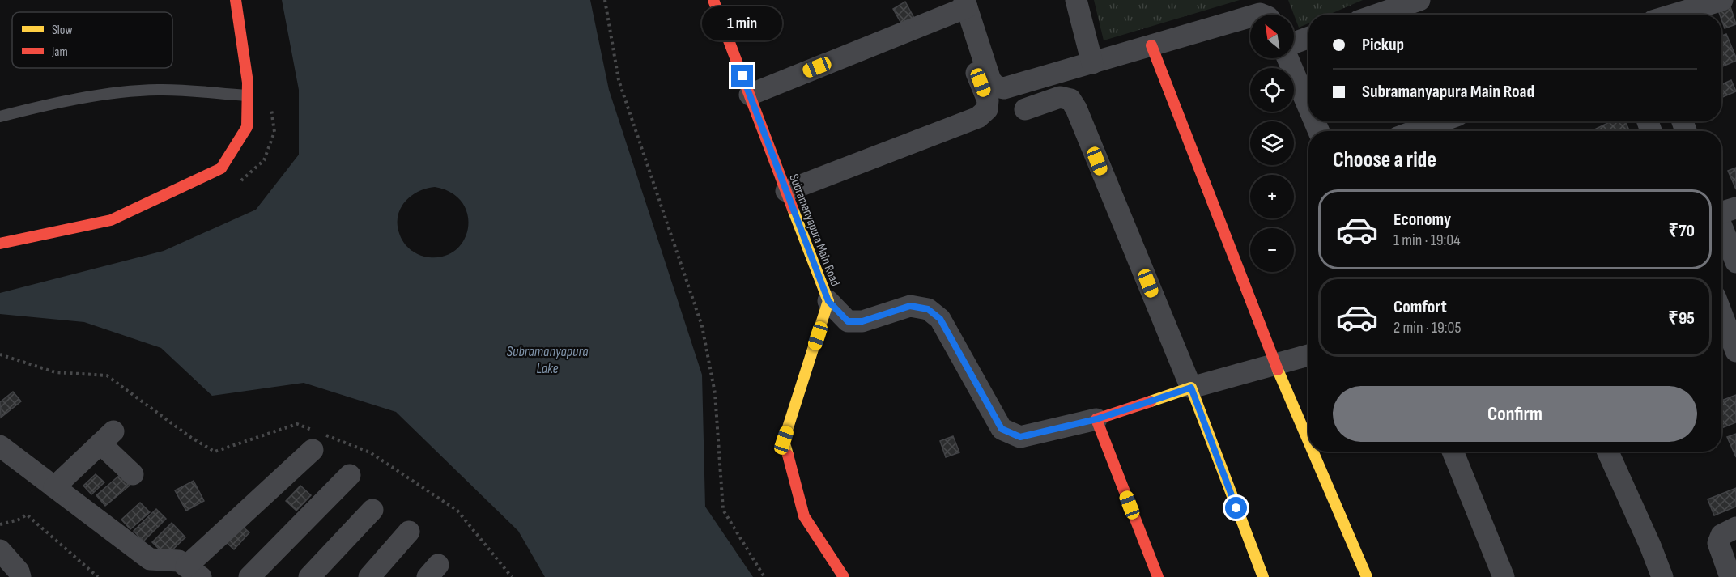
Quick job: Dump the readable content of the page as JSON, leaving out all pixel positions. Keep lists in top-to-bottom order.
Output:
{
  "streets": {
    "street": ["Subramanyapura Main Road"]
  },
  "water": ["Subramanyapura Lake"],
  "legend": ["Slow", "Jam"],
  "north": "top left",
  "page": {
    "bubble": "1 min",
    "map_buttons": ["+", "−"],
    "banner": ["Pickup", "Subramanyapura Main Road"],
    "heading": "Choose a ride",
    "list": [
      {
        "name": "Economy",
        "note": "1 min · 19:04",
        "value": "₹70"
      },
      {
        "name": "Comfort",
        "note": "2 min · 19:05",
        "value": "₹95"
      }
    ],
    "buttons": "Confirm"
  }
}
